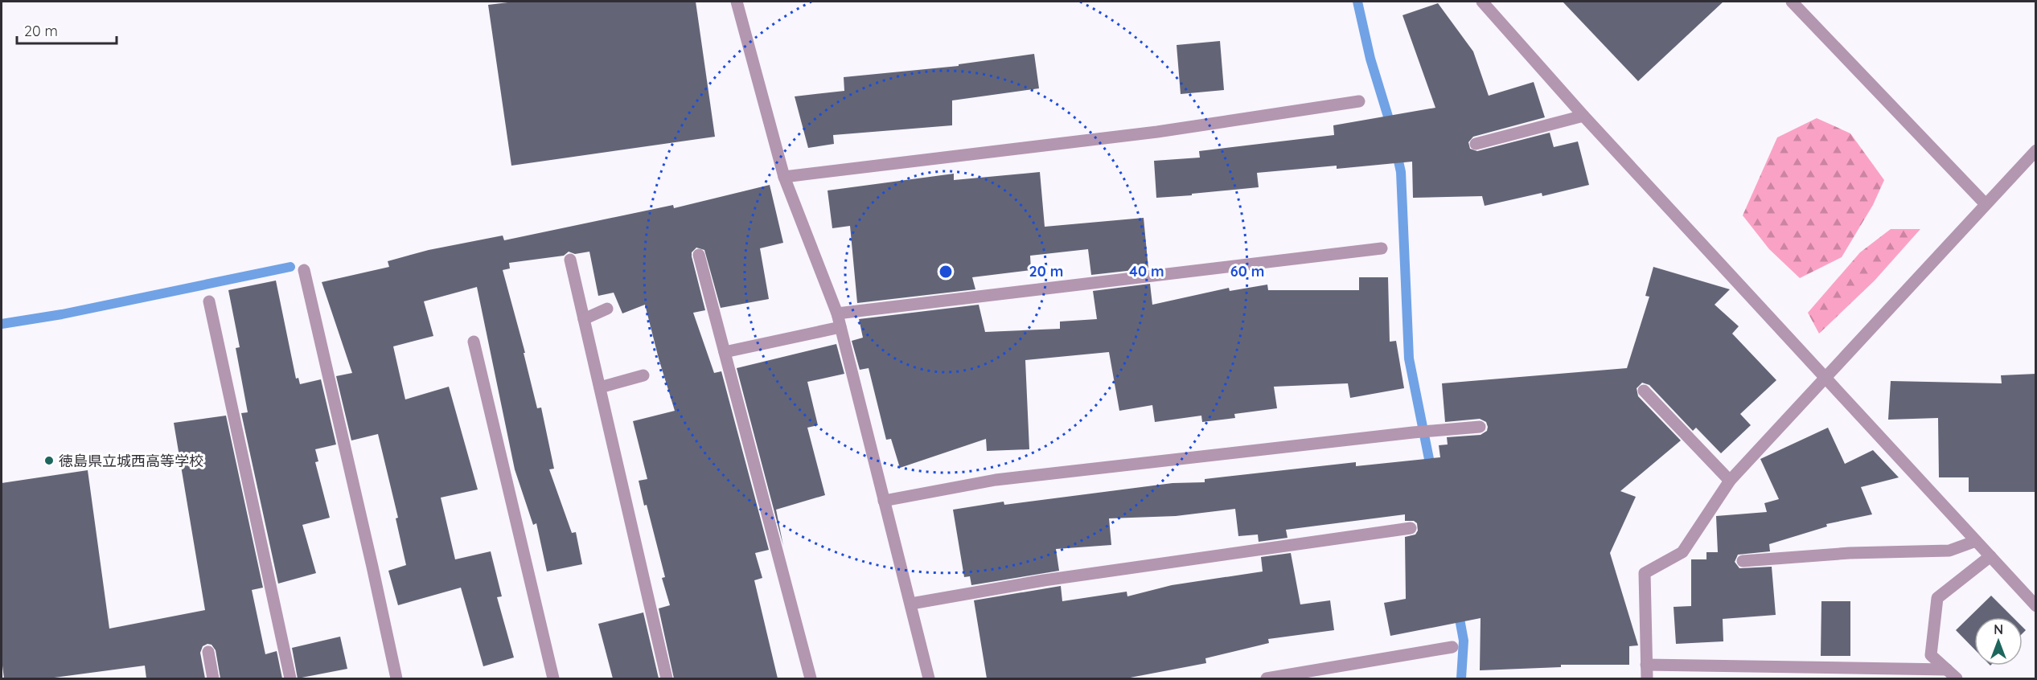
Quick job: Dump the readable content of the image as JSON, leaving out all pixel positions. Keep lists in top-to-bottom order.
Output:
{
  "places": ["徳島県立城西高等学校"],
  "scale_bar": "20 m",
  "north": "top",
  "rings": ["20 m", "40 m", "60 m"]
}
